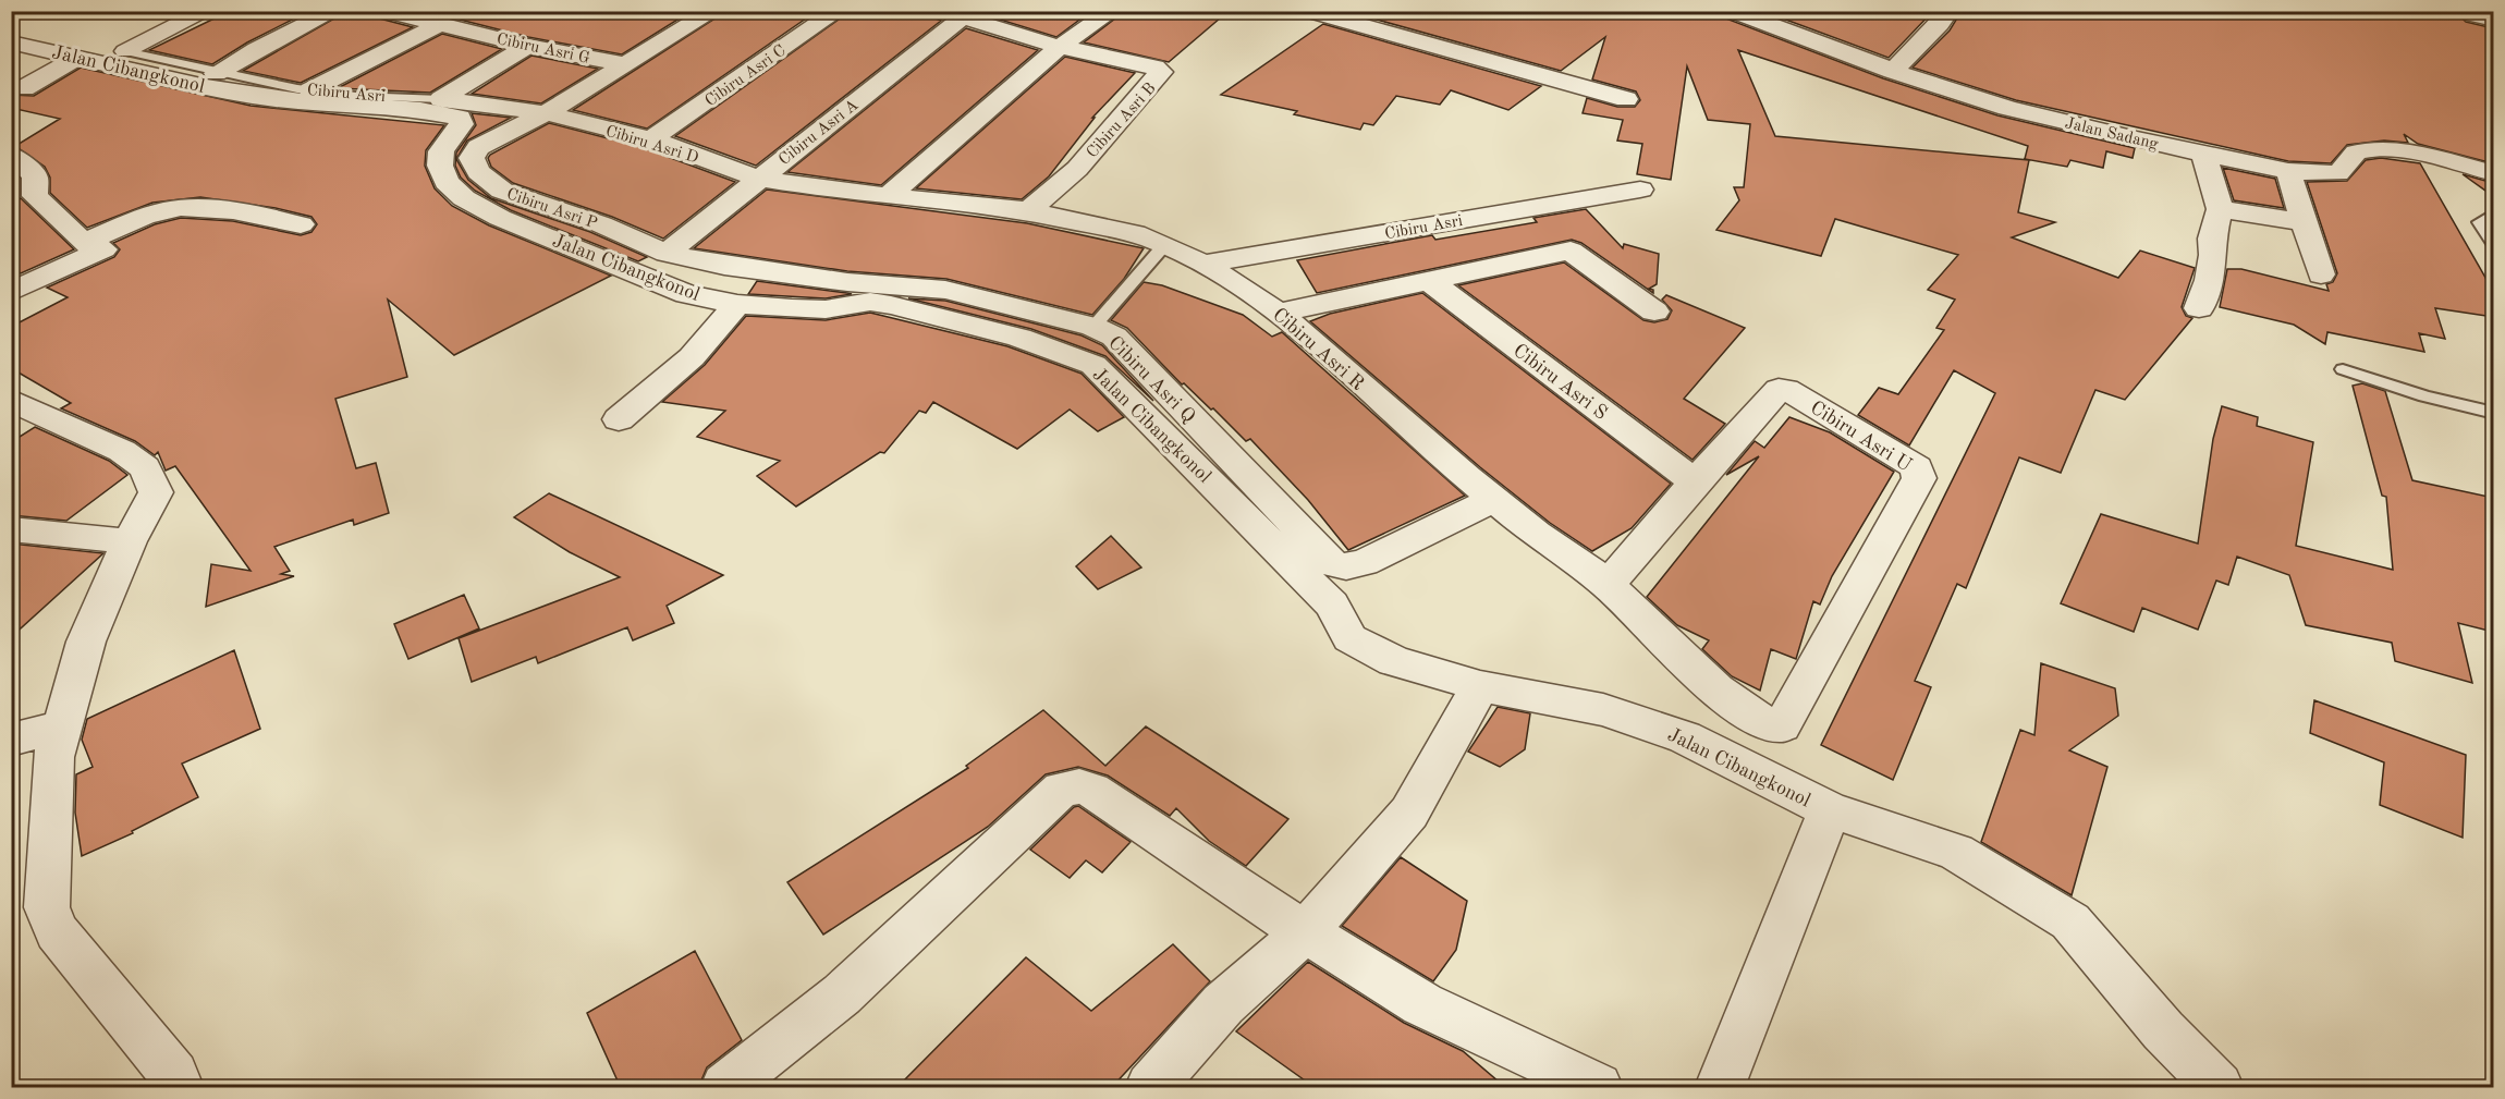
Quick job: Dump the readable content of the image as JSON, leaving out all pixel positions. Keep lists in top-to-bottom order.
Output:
{
  "streets": {
    "street": [
      "Cibiru Asri G",
      "Jalan Cibangkonol",
      "Cibiru Asri C",
      "Cibiru Asri",
      "Cibiru Asri B",
      "Cibiru Asri A",
      "Jalan Sadang",
      "Cibiru Asri D",
      "Cibiru Asri P",
      "Cibiru Asri R",
      "Cibiru Asri Q",
      "Cibiru Asri S",
      "Cibiru Asri U"
    ]
  },
  "crossings": [
    ["Cibiru Asri C", "Cibiru Asri D"],
    ["Cibiru Asri", "Cibiru Asri D"],
    ["Cibiru Asri", "Cibiru Asri P"],
    ["Cibiru Asri", "Cibiru Asri R"],
    ["Cibiru Asri B", "Cibiru Asri A"],
    ["Cibiru Asri B", "Cibiru Asri R"],
    ["Cibiru Asri A", "Cibiru Asri D"],
    ["Cibiru Asri A", "Cibiru Asri P"],
    ["Cibiru Asri A", "Cibiru Asri R"],
    ["Cibiru Asri A", "Cibiru Asri Q"],
    ["Cibiru Asri D", "Cibiru Asri P"],
    ["Cibiru Asri D", "Cibiru Asri R"],
    ["Cibiru Asri P", "Cibiru Asri Q"],
    ["Cibiru Asri R", "Cibiru Asri Q"],
    ["Cibiru Asri R", "Cibiru Asri U"],
    ["Cibiru Asri S", "Cibiru Asri U"]
  ]
}
